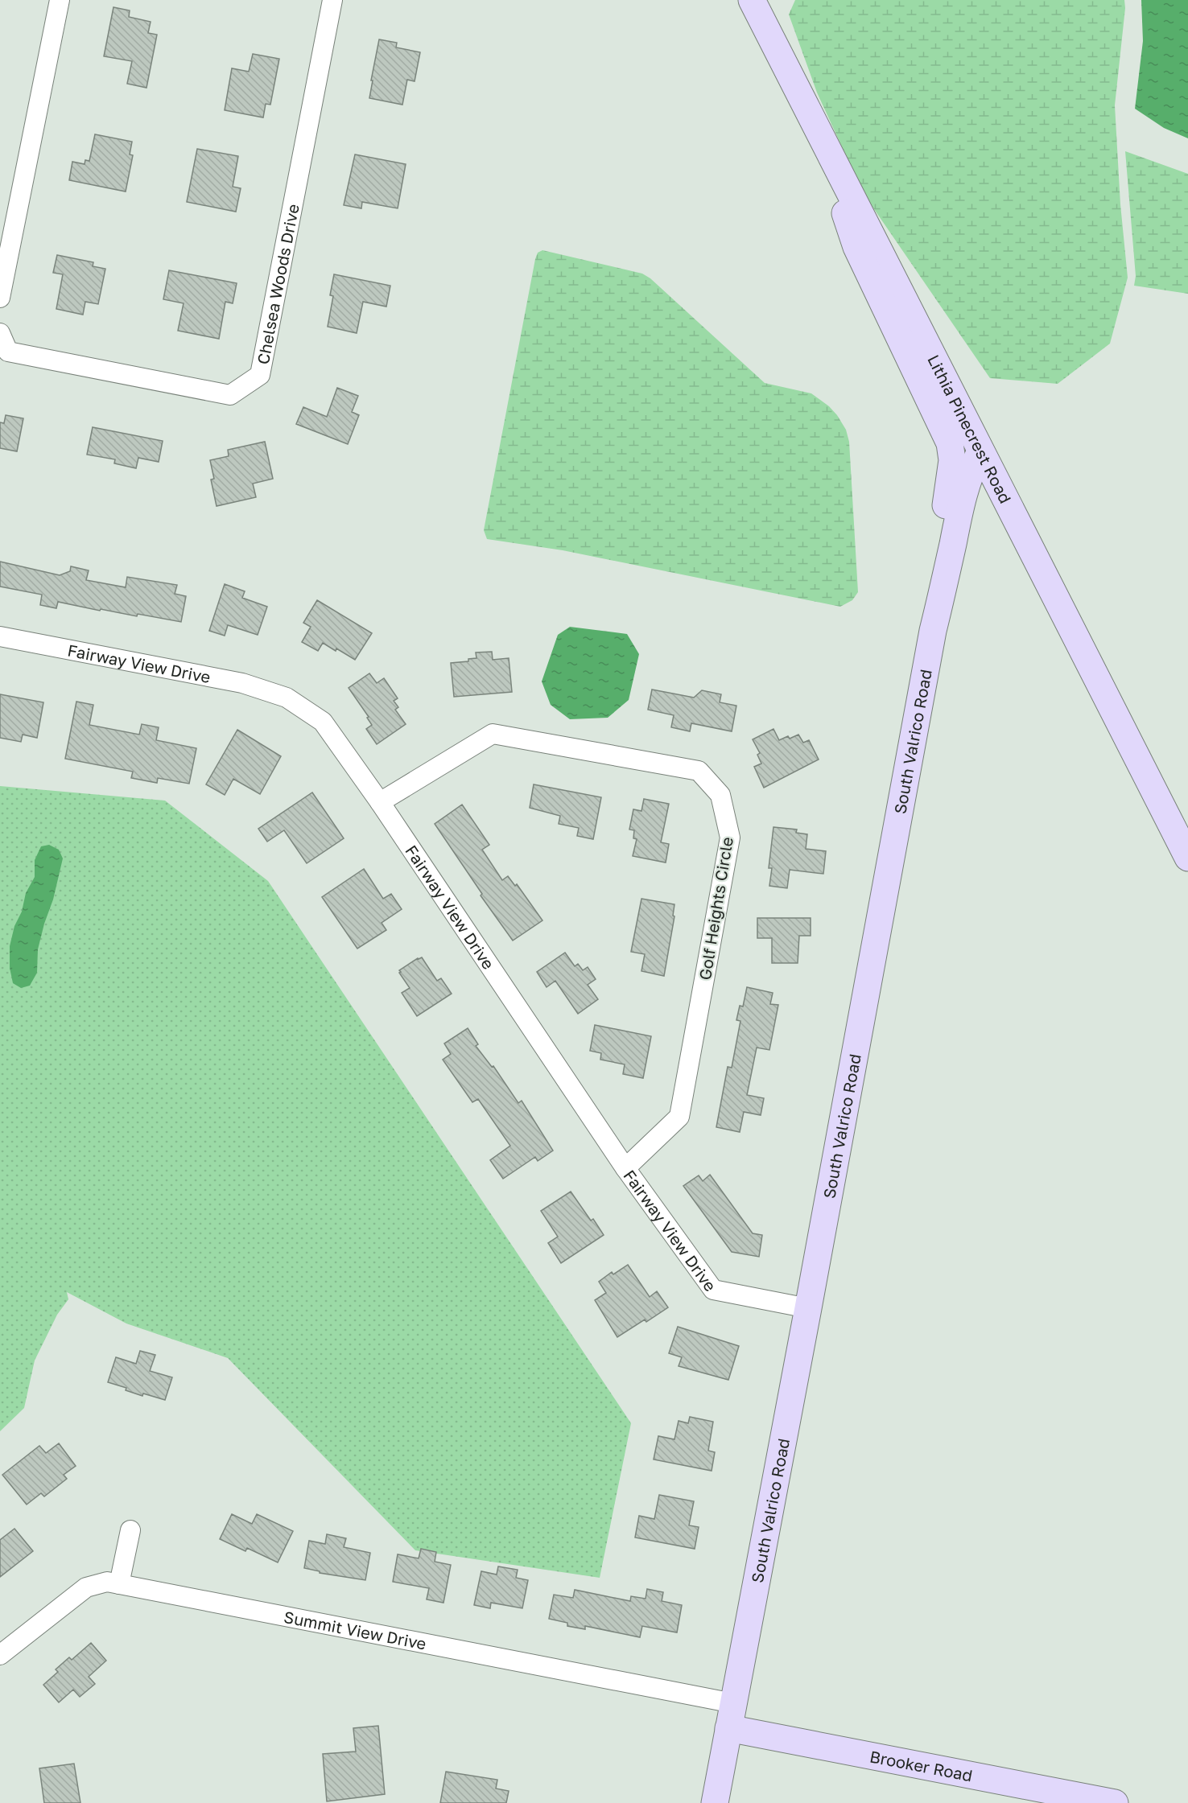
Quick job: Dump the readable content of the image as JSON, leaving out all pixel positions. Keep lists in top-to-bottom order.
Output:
{
  "streets": {
    "street": [
      "Chelsea Woods Drive",
      "Lithia Pinecrest Road",
      "Fairway View Drive",
      "South Valrico Road",
      "Golf Heights Circle",
      "Summit View Drive",
      "Brooker Road"
    ]
  },
  "crossings": [
    ["Lithia Pinecrest Road", "South Valrico Road"],
    ["Fairway View Drive", "South Valrico Road"],
    ["Fairway View Drive", "Golf Heights Circle"],
    ["South Valrico Road", "Summit View Drive"],
    ["South Valrico Road", "Brooker Road"],
    ["Summit View Drive", "Brooker Road"]
  ]
}
